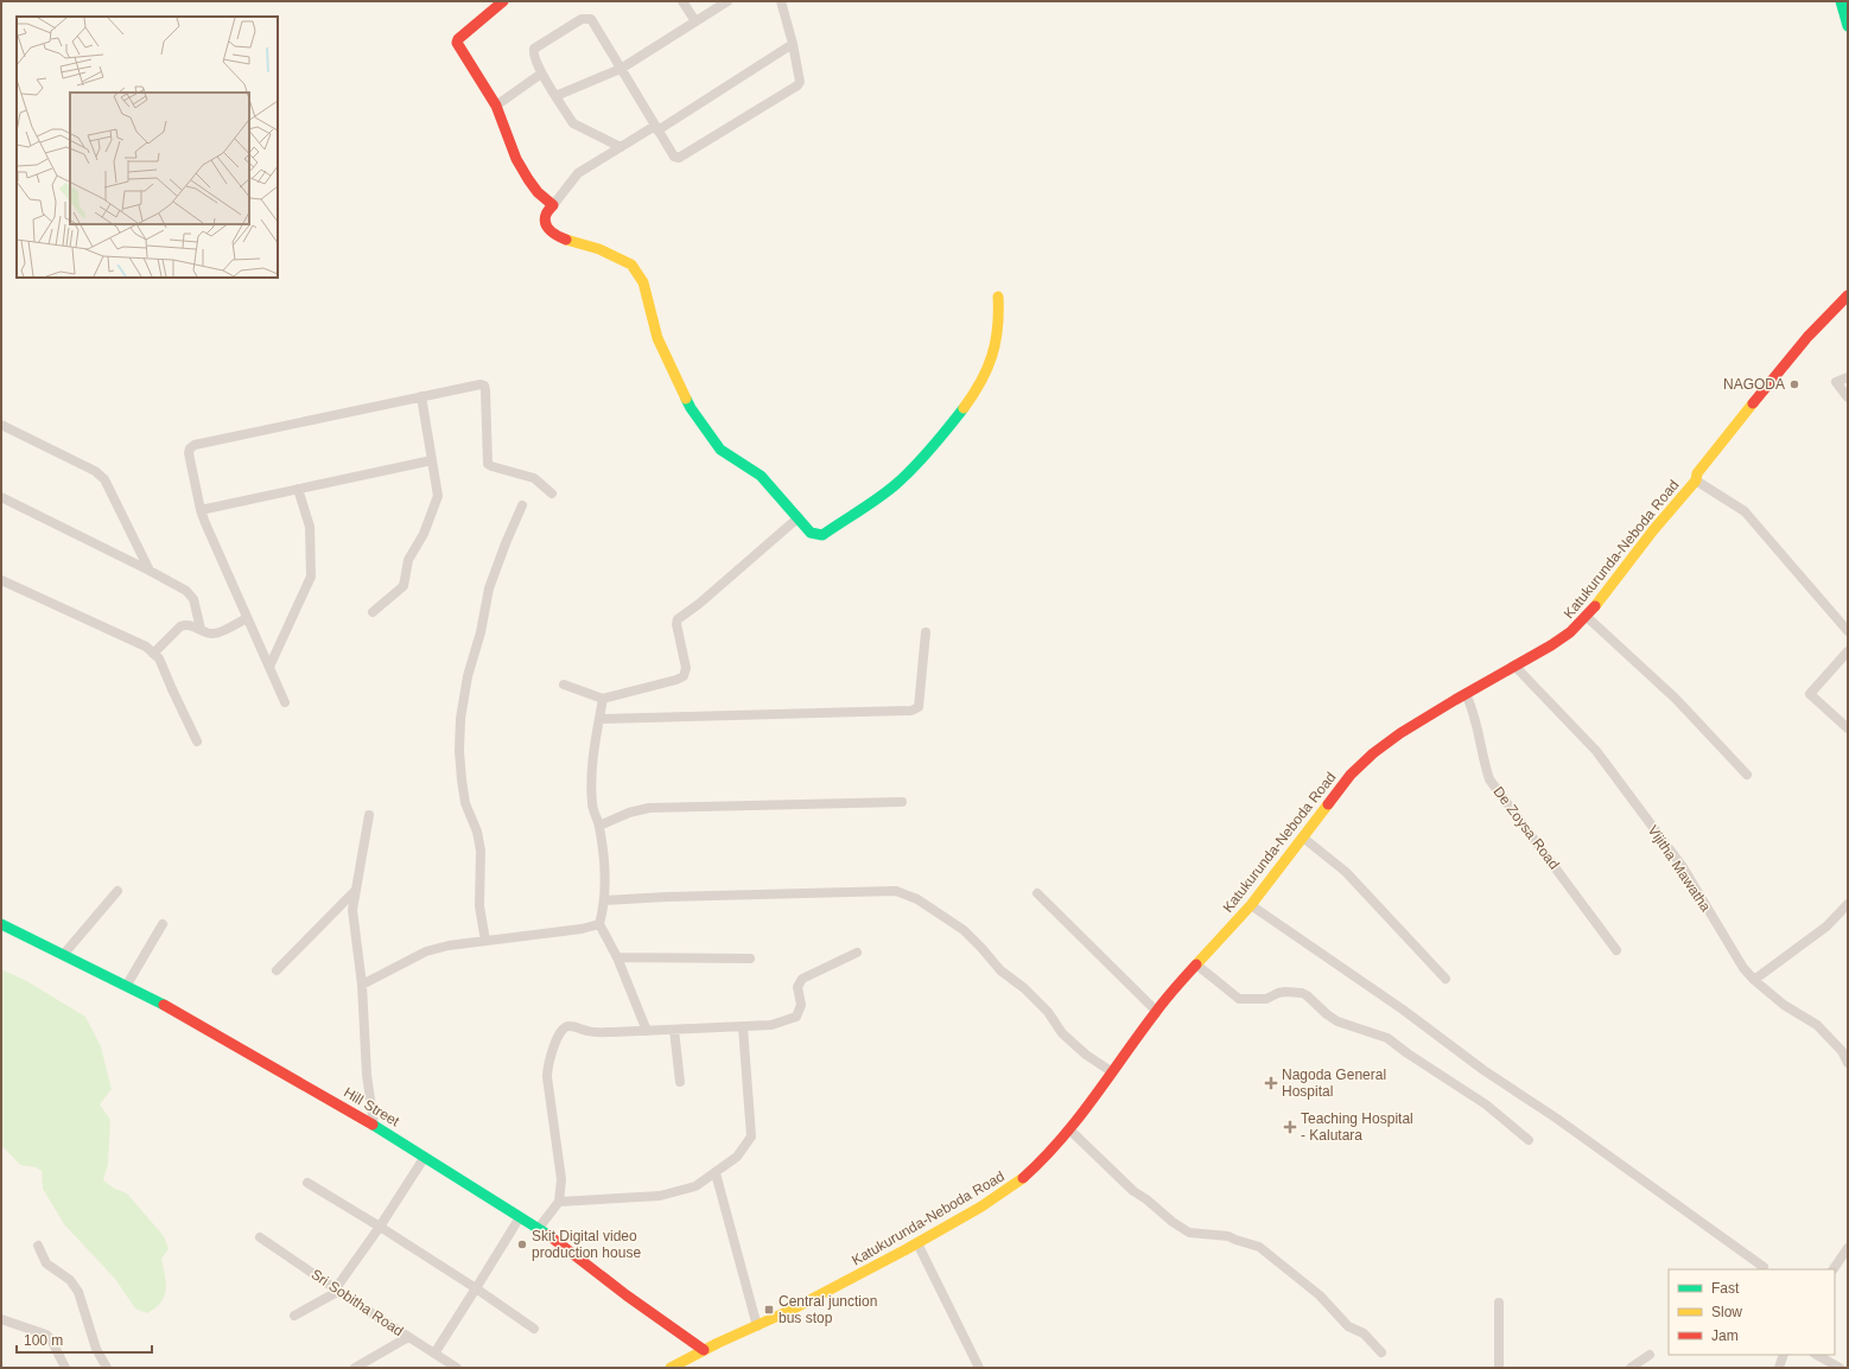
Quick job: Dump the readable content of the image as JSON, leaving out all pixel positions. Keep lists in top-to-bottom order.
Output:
{
  "streets": {
    "main road": ["Katukurunda-Neboda Road", "Hill Street"],
    "street": ["De Zoysa Road", "Vijitha Mawatha", "Sri Sobitha Road"]
  },
  "crossings": [
    ["Katukurunda-Neboda Road", "De Zoysa Road"],
    ["Katukurunda-Neboda Road", "Vijitha Mawatha"],
    ["Katukurunda-Neboda Road", "Hill Street"]
  ],
  "places": {
    "other": ["NAGODA", "Skit Digital video production house"],
    "health": ["Nagoda General Hospital", "Teaching Hospital - Kalutara"],
    "transit": ["Central junction bus stop"]
  },
  "legend": ["Fast", "Slow", "Jam"],
  "scale_bar": "100 m"
}
